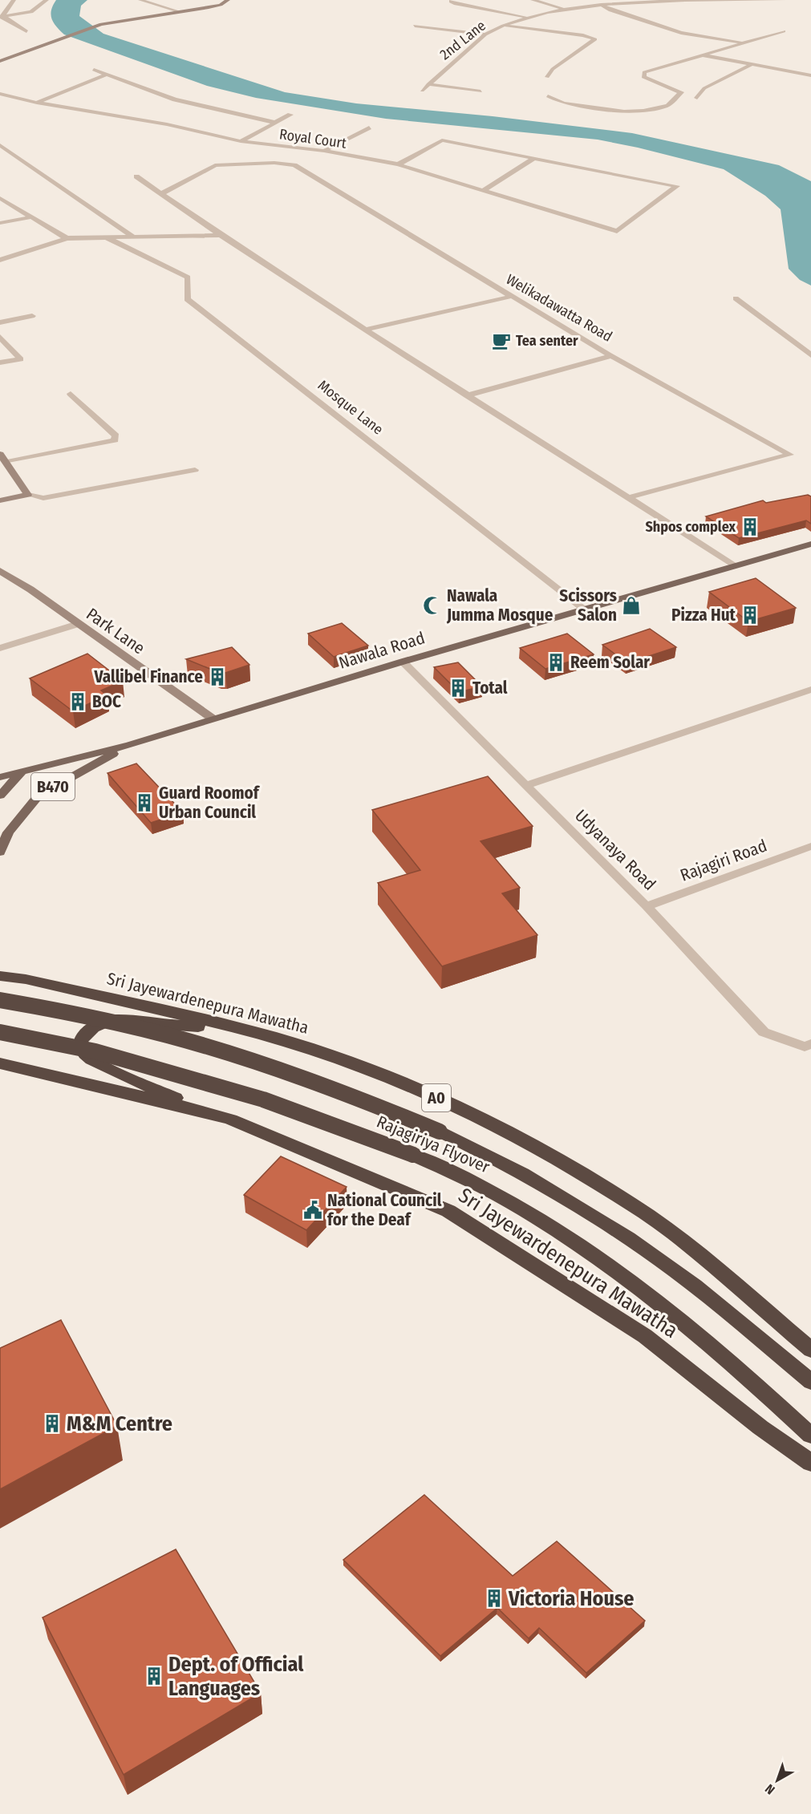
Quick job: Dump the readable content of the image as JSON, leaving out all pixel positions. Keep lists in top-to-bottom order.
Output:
{
  "streets": {
    "highway": ["Sri Jayewardenepura Mawatha", "A0", "Rajagiriya Flyover"],
    "main road": ["Nawala Road", "B470"],
    "street": [
      "2nd Lane",
      "Royal Court",
      "Welikadawatta Road",
      "Mosque Lane",
      "Park Lane",
      "Udyanaya Road",
      "Rajagiri Road"
    ]
  },
  "crossings": [
    ["Mosque Lane", "Nawala Road"],
    ["Park Lane", "Nawala Road"],
    ["Nawala Road", "B470"],
    ["Nawala Road", "Udyanaya Road"],
    ["Udyanaya Road", "Rajagiri Road"]
  ],
  "places": {
    "cafe": ["Tea senter"],
    "building": [
      "Shpos complex",
      "Pizza Hut",
      "Reem Solar",
      "Vallibel Finance",
      "Total",
      "BOC",
      "Guard Roomof Urban Council",
      "M&M Centre",
      "Victoria House",
      "Dept. of Official Languages"
    ],
    "mosque": ["Nawala Jumma Mosque"],
    "shop": ["Scissors Salon"],
    "public building": ["National Council for the Deaf"]
  },
  "north": "bottom left"
}
